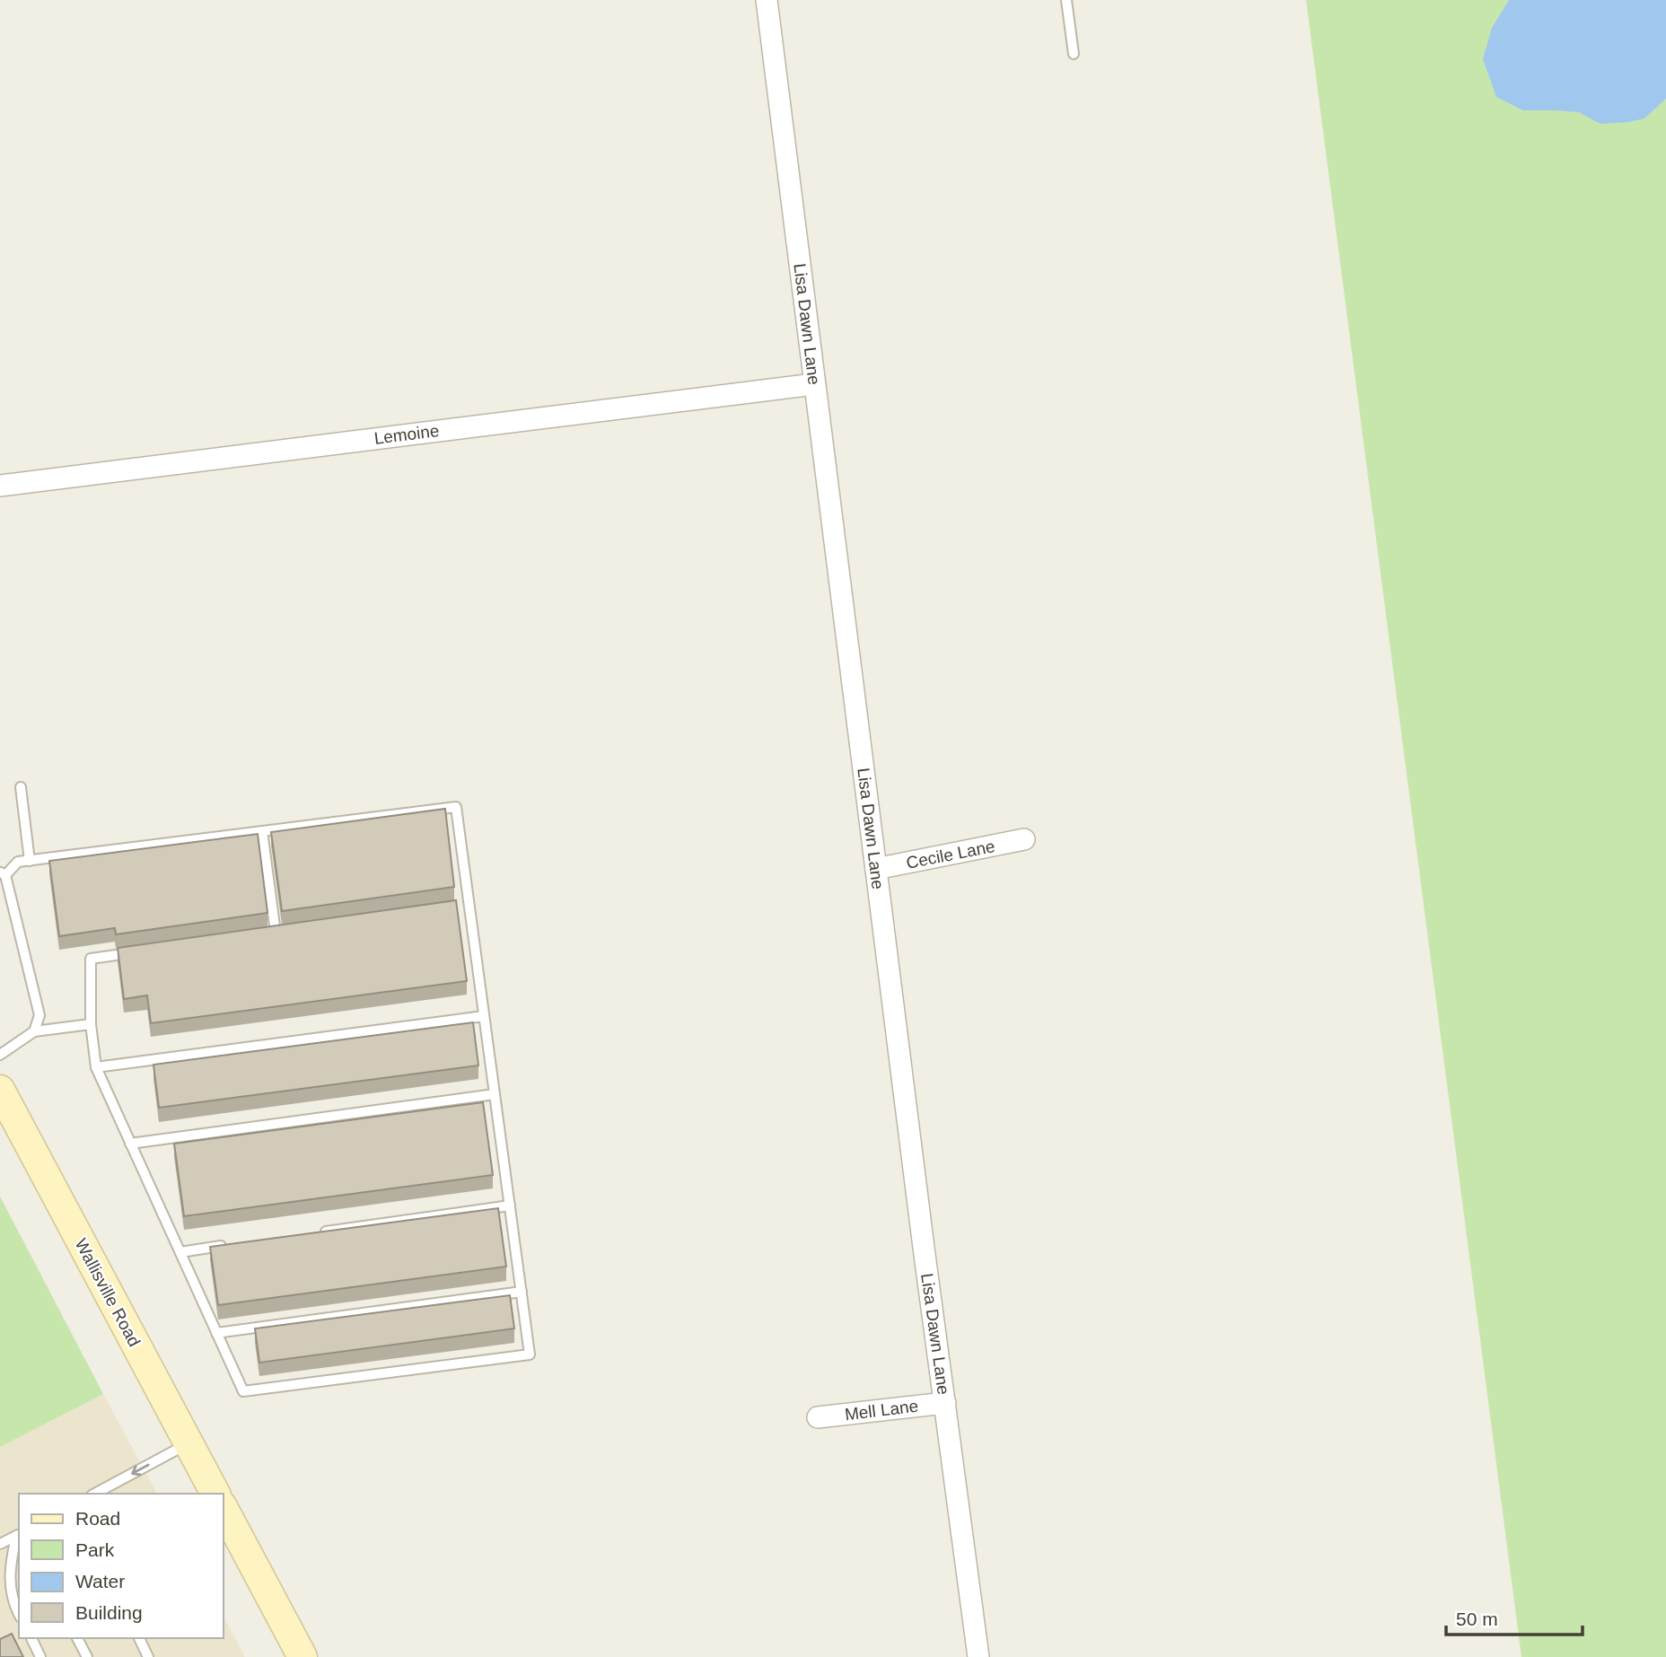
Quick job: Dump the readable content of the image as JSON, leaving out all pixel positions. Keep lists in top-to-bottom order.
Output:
{
  "streets": {
    "main road": ["Wallisville Road"],
    "street": [
      "Lisa Dawn Lane",
      "Lemoine",
      "Cecile Lane",
      "Mell Lane"
    ]
  },
  "crossings": [
    ["Lisa Dawn Lane", "Lemoine"],
    ["Lisa Dawn Lane", "Cecile Lane"],
    ["Lisa Dawn Lane", "Mell Lane"]
  ],
  "legend": [
    "Road",
    "Park",
    "Water",
    "Building"
  ],
  "scale_bar": "50 m"
}
